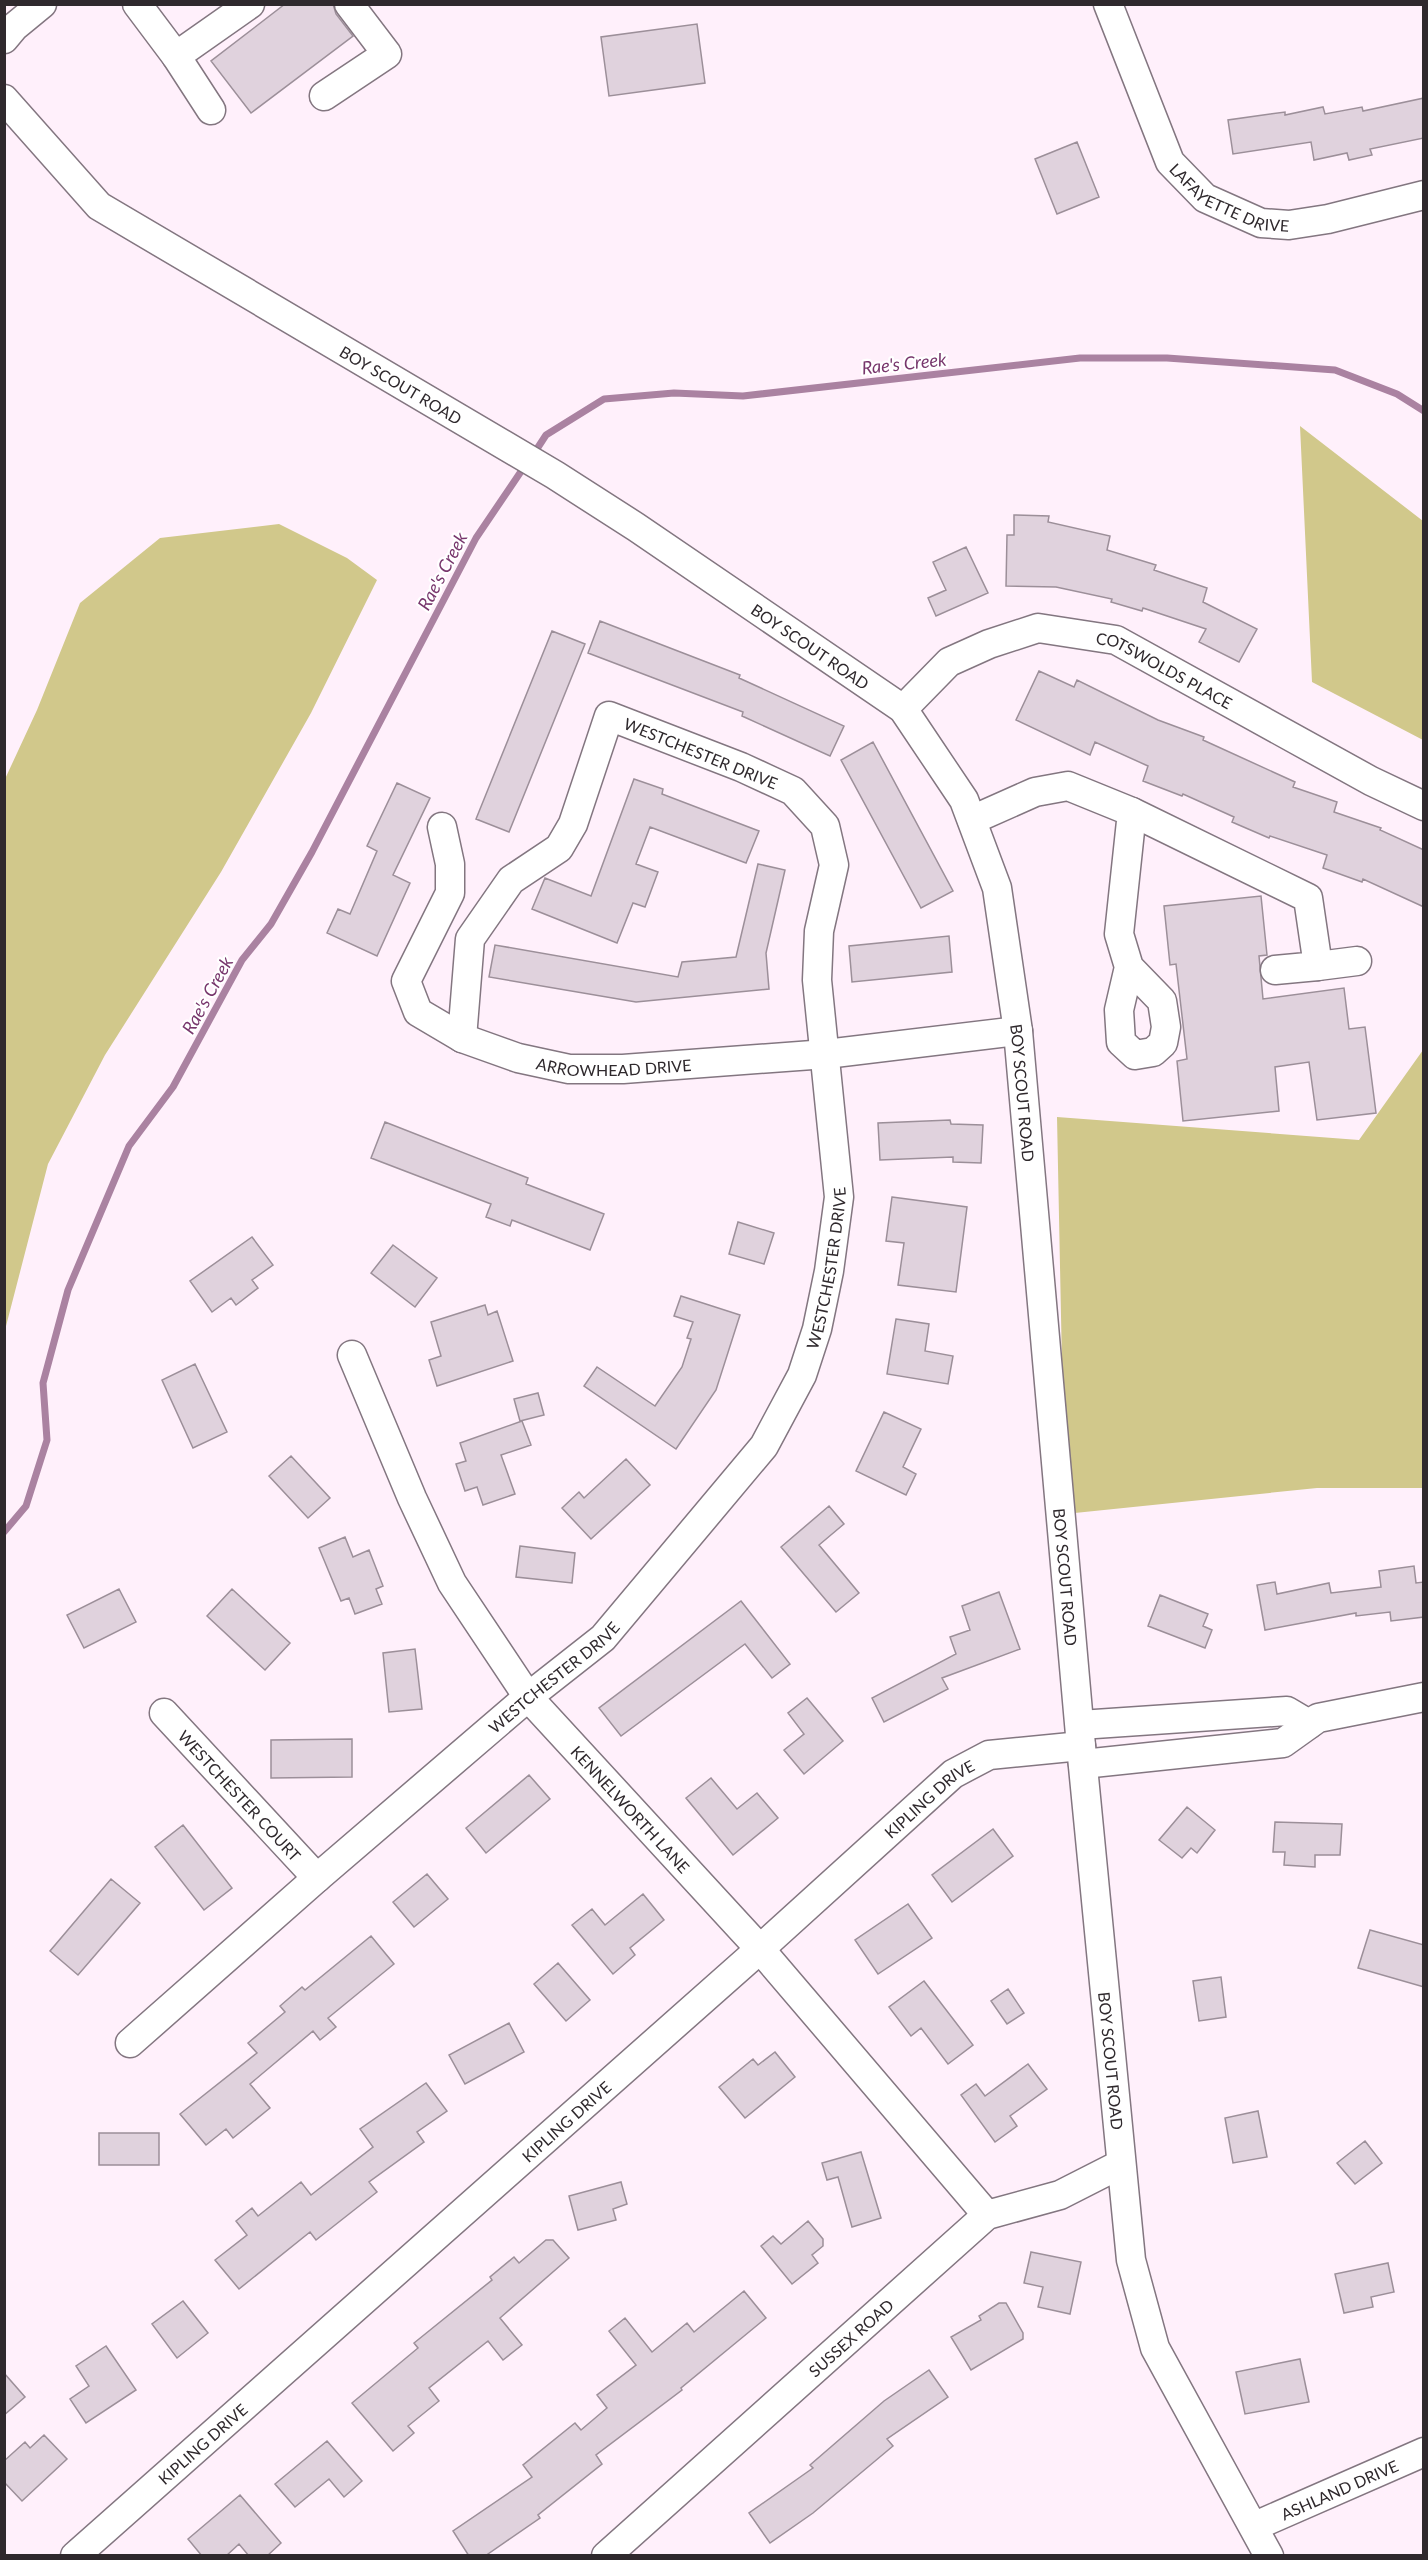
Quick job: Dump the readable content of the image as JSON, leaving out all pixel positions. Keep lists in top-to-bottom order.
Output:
{
  "streets": {
    "street": [
      "LAFAYETTE DRIVE",
      "BOY SCOUT ROAD",
      "COTSWOLDS PLACE",
      "WESTCHESTER DRIVE",
      "ARROWHEAD DRIVE",
      "WESTCHESTER COURT",
      "KIPLING DRIVE",
      "KENNELWORTH LANE",
      "SUSSEX ROAD",
      "ASHLAND DRIVE"
    ]
  },
  "crossings": [
    ["BOY SCOUT ROAD", "COTSWOLDS PLACE"],
    ["BOY SCOUT ROAD", "ARROWHEAD DRIVE"],
    ["BOY SCOUT ROAD", "KIPLING DRIVE"],
    ["BOY SCOUT ROAD", "SUSSEX ROAD"],
    ["BOY SCOUT ROAD", "ASHLAND DRIVE"],
    ["WESTCHESTER DRIVE", "ARROWHEAD DRIVE"],
    ["WESTCHESTER DRIVE", "WESTCHESTER COURT"],
    ["WESTCHESTER DRIVE", "KENNELWORTH LANE"],
    ["KIPLING DRIVE", "KENNELWORTH LANE"],
    ["KENNELWORTH LANE", "SUSSEX ROAD"]
  ],
  "water": ["Rae's Creek"]
}
